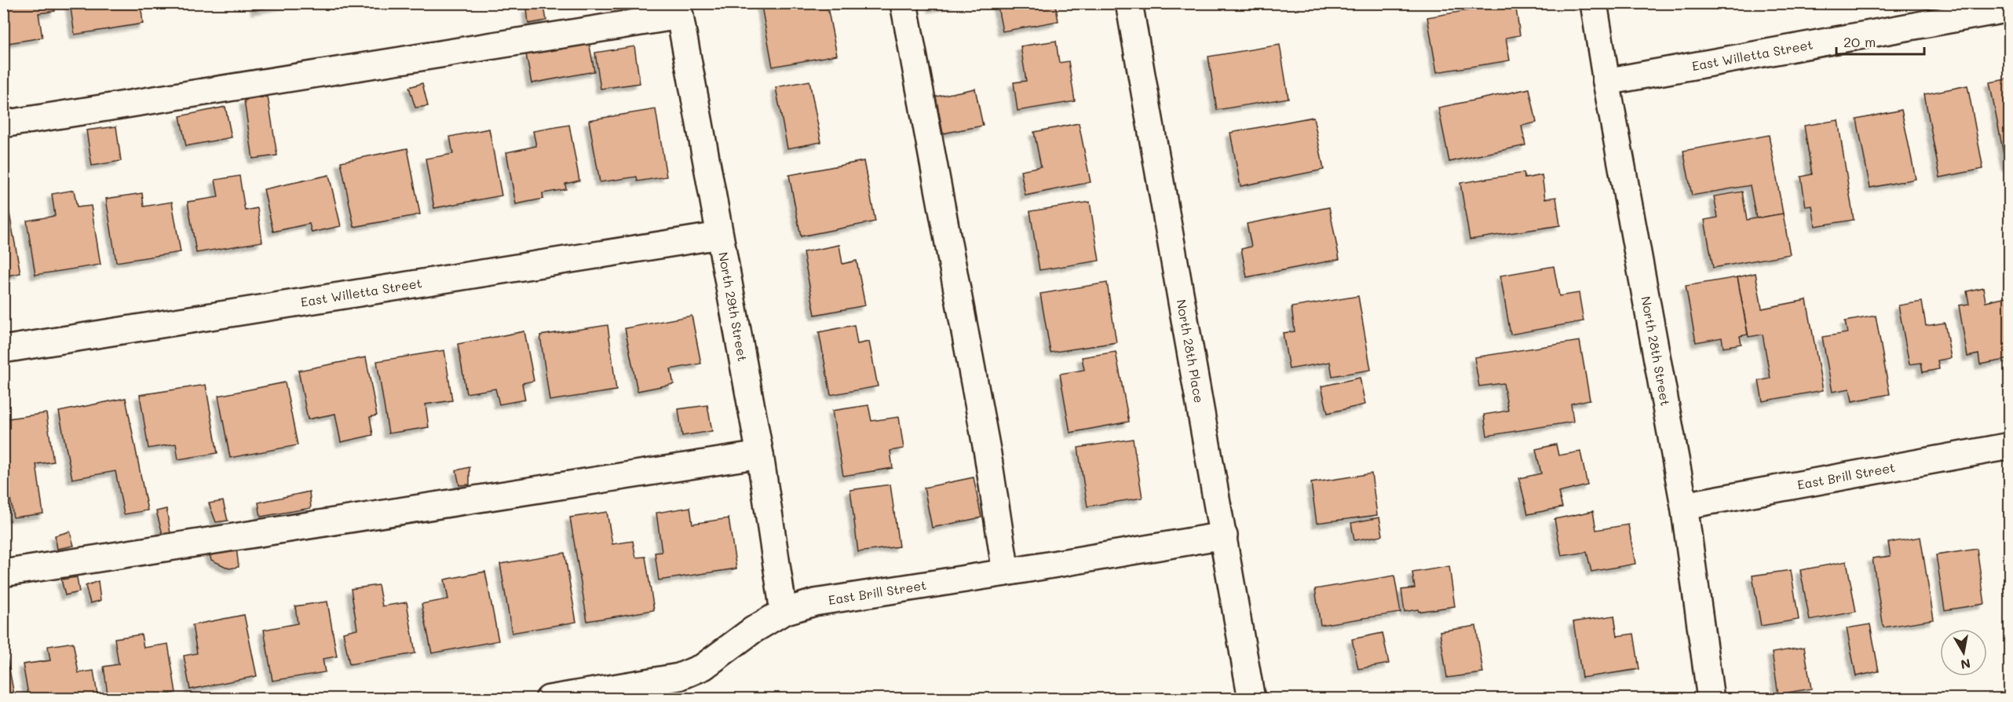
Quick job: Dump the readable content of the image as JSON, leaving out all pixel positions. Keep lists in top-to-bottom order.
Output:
{
  "streets": {
    "street": [
      "East Willetta Street",
      "North 29th Street",
      "North 28th Street",
      "North 28th Place",
      "East Brill Street"
    ]
  },
  "crossings": [
    ["East Willetta Street", "North 29th Street"],
    ["East Willetta Street", "North 28th Street"],
    ["North 29th Street", "East Brill Street"],
    ["North 28th Street", "East Brill Street"],
    ["North 28th Place", "East Brill Street"]
  ],
  "scale_bar": "20 m",
  "north": "bottom"
}
